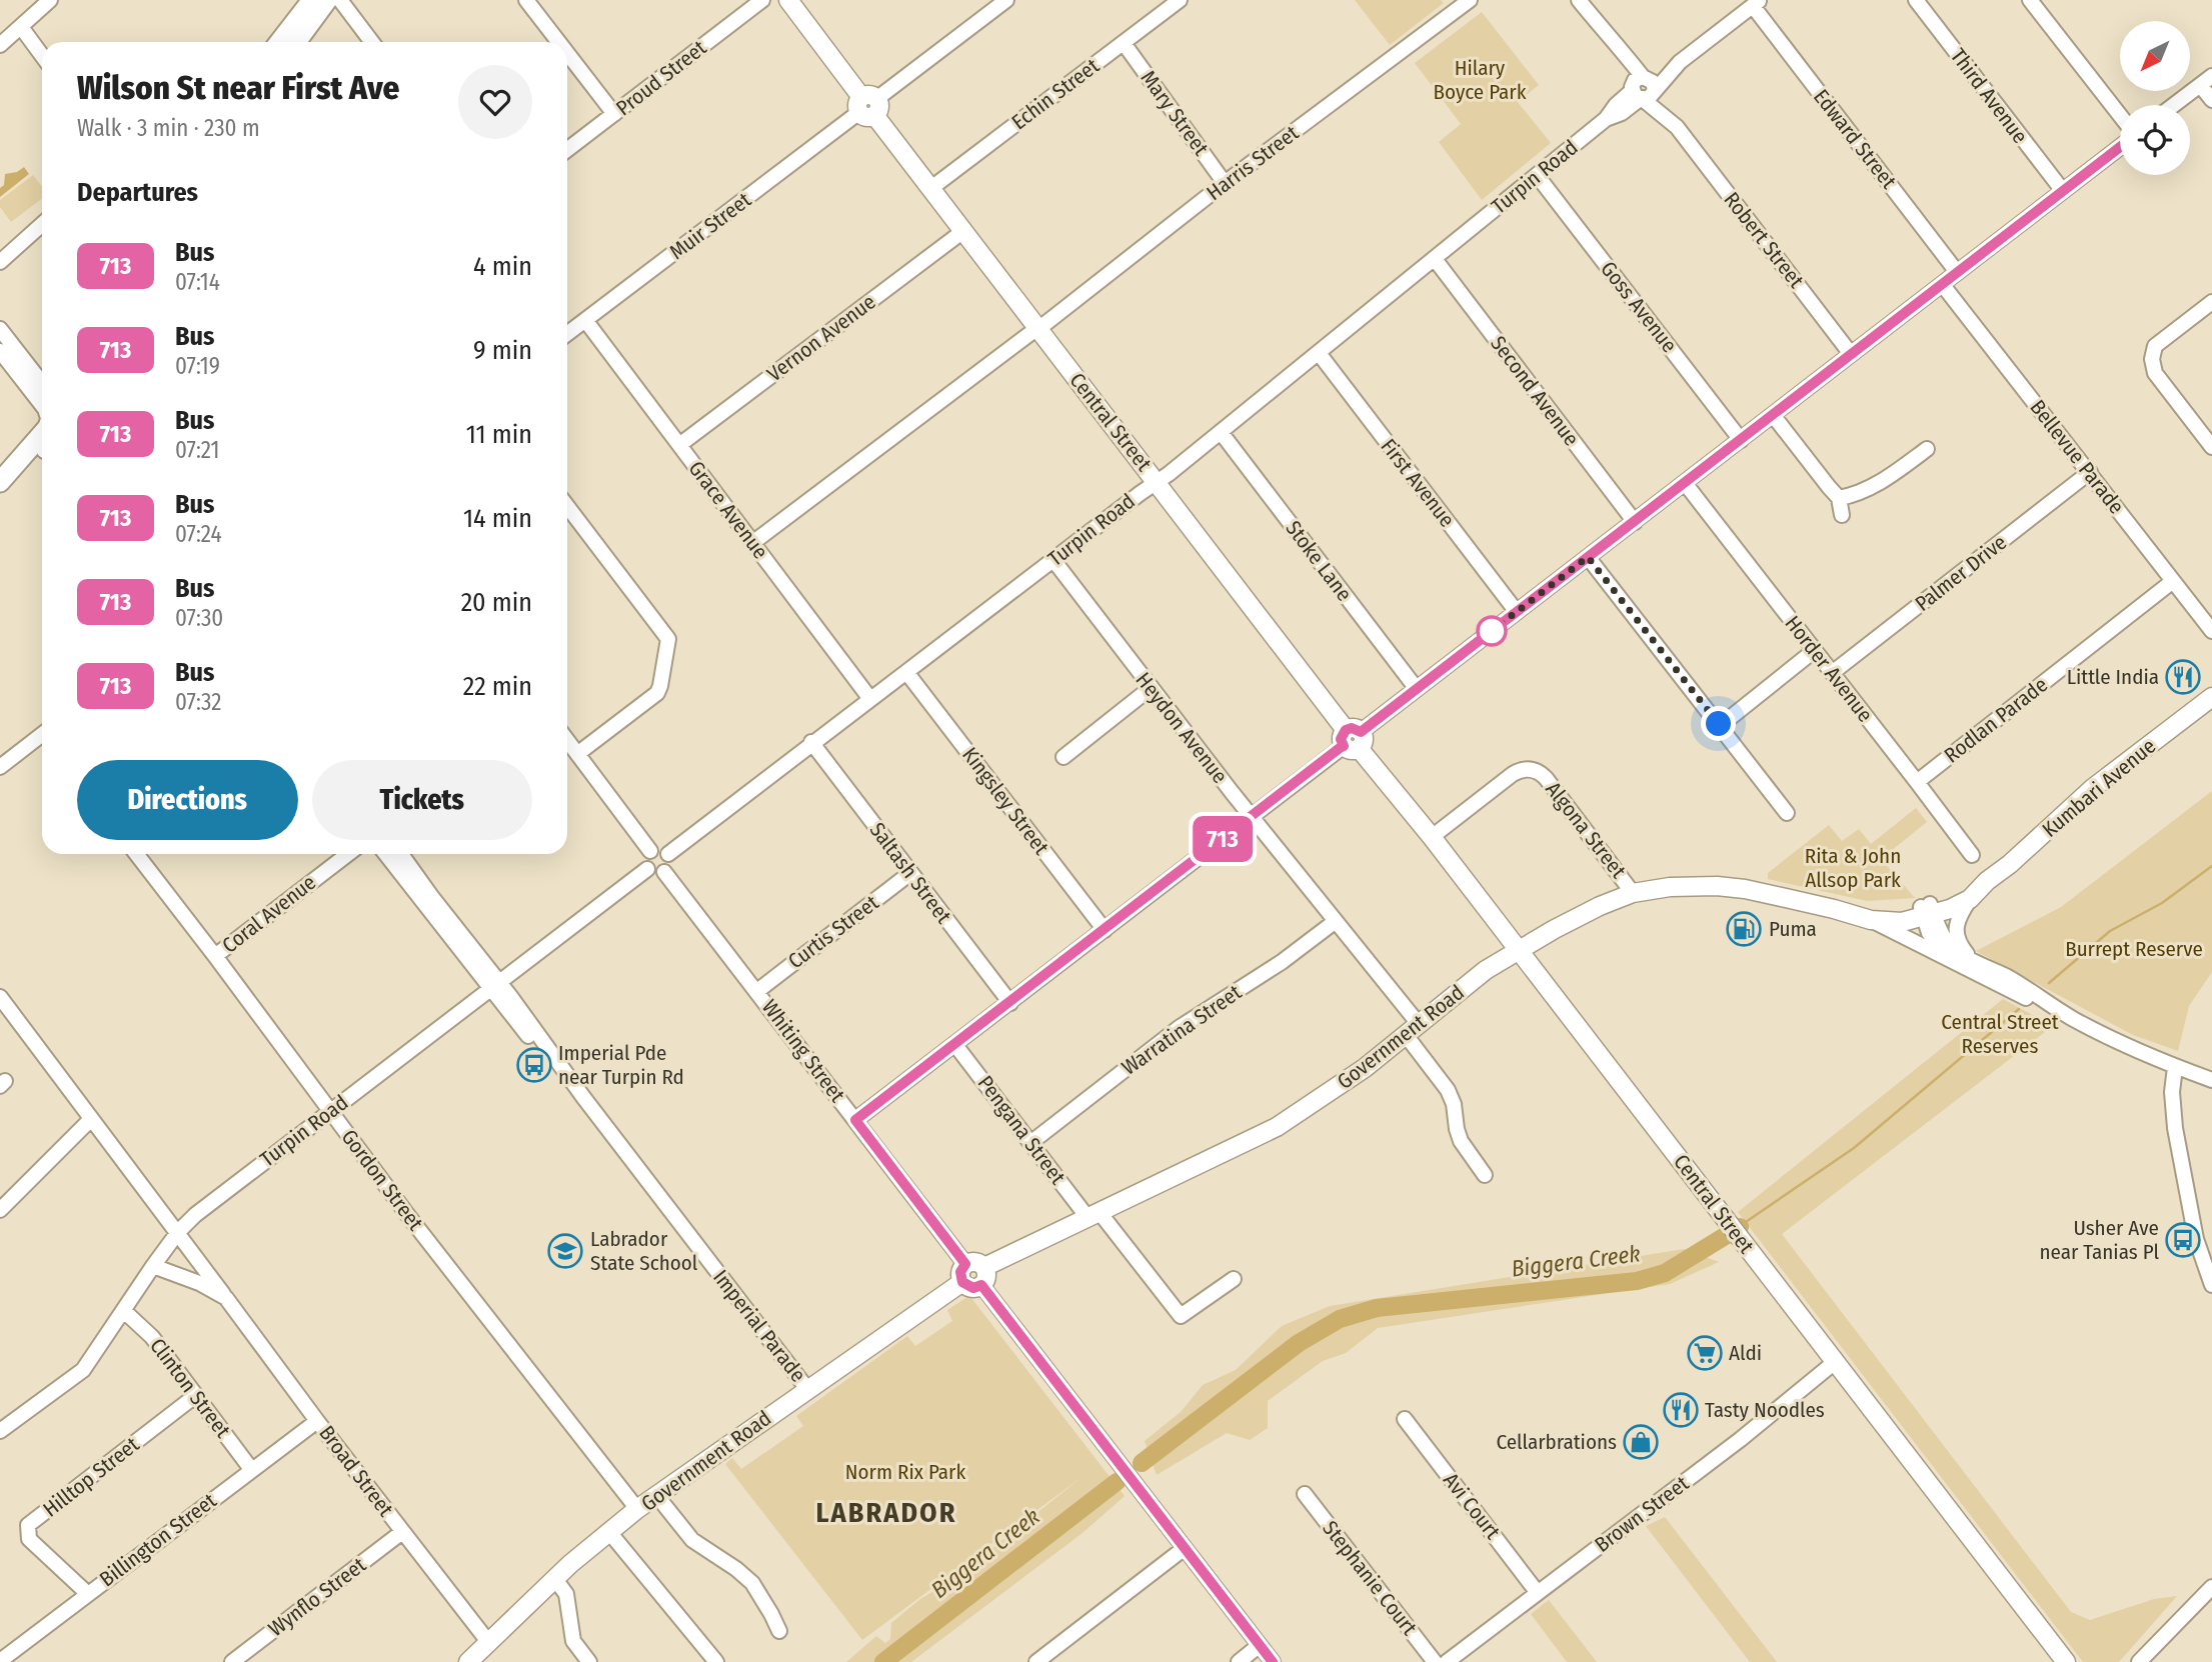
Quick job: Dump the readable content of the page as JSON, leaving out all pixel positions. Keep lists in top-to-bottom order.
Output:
{
  "streets": {
    "main road": ["Central Street", "Kumbari Avenue", "Government Road"],
    "street": [
      "Proud Street",
      "Echin Street",
      "Third Avenue",
      "Mary Street",
      "Edward Street",
      "Harris Street",
      "Turpin Road",
      "Muir Street",
      "Robert Street",
      "Goss Avenue",
      "Vernon Avenue",
      "Second Avenue",
      "Bellevue Parade",
      "First Avenue",
      "Grace Avenue",
      "Stoke Lane",
      "Palmer Drive",
      "Horder Avenue",
      "Rodlan Parade",
      "Heydon Avenue",
      "Kingsley Street",
      "Algona Street",
      "Saltash Street",
      "Coral Avenue",
      "Curtis Street",
      "Warratina Street",
      "Whiting Street",
      "Pengana Street",
      "Gordon Street",
      "Imperial Parade",
      "Clinton Street",
      "Broad Street",
      "Hilltop Street",
      "Avi Court",
      "Brown Street",
      "Billington Street",
      "Stephanie Court",
      "Wynflo Street"
    ]
  },
  "crossings": [
    ["Echin Street", "Mary Street"],
    ["Echin Street", "Central Street"],
    ["Mary Street", "Harris Street"],
    ["Edward Street", "Turpin Road"],
    ["Harris Street", "Central Street"],
    ["Harris Street", "Grace Avenue"],
    ["Turpin Road", "Robert Street"],
    ["Turpin Road", "Goss Avenue"],
    ["Turpin Road", "Second Avenue"],
    ["Turpin Road", "Central Street"],
    ["Turpin Road", "First Avenue"],
    ["Turpin Road", "Grace Avenue"],
    ["Turpin Road", "Stoke Lane"],
    ["Turpin Road", "Heydon Avenue"],
    ["Turpin Road", "Kingsley Street"],
    ["Turpin Road", "Saltash Street"],
    ["Turpin Road", "Whiting Street"],
    ["Turpin Road", "Gordon Street"],
    ["Turpin Road", "Imperial Parade"],
    ["Turpin Road", "Clinton Street"],
    ["Turpin Road", "Broad Street"],
    ["Muir Street", "Central Street"],
    ["Muir Street", "Grace Avenue"],
    ["Vernon Avenue", "Central Street"],
    ["Vernon Avenue", "Grace Avenue"],
    ["Central Street", "Algona Street"],
    ["Central Street", "Government Road"],
    ["Central Street", "Brown Street"],
    ["Bellevue Parade", "Palmer Drive"],
    ["Bellevue Parade", "Rodlan Parade"],
    ["Palmer Drive", "Horder Avenue"],
    ["Horder Avenue", "Rodlan Parade"],
    ["Heydon Avenue", "Warratina Street"],
    ["Heydon Avenue", "Government Road"],
    ["Kumbari Avenue", "Government Road"],
    ["Algona Street", "Government Road"],
    ["Saltash Street", "Curtis Street"],
    ["Coral Avenue", "Gordon Street"],
    ["Curtis Street", "Whiting Street"],
    ["Warratina Street", "Pengana Street"],
    ["Government Road", "Whiting Street"],
    ["Government Road", "Pengana Street"],
    ["Government Road", "Gordon Street"],
    ["Government Road", "Imperial Parade"],
    ["Government Road", "Broad Street"],
    ["Clinton Street", "Hilltop Street"],
    ["Clinton Street", "Billington Street"],
    ["Broad Street", "Billington Street"],
    ["Broad Street", "Wynflo Street"],
    ["Hilltop Street", "Billington Street"],
    ["Avi Court", "Brown Street"]
  ],
  "districts": ["LABRADOR"],
  "water": ["Biggera Creek"],
  "parks": [
    "Hilary Boyce Park",
    "Rita & John Allsop Park",
    "Burrept Reserve",
    "Central Street Reserves",
    "Norm Rix Park"
  ],
  "places": {
    "restaurant": ["Little India", "Tasty Noodles"],
    "fuel station": ["Puma"],
    "bus stop": ["Imperial Pde near Turpin Rd", "Usher Ave near Tanias Pl"],
    "school or university": ["Labrador State School"],
    "supermarket": ["Aldi"],
    "shop": ["Cellarbrations"]
  },
  "lines": ["bus line 713"],
  "north": "bottom left",
  "page": {
    "on_map": "713",
    "heading": [
      ["Wilson St near First Ave", "Walk · 3 min · 230 m"],
      "Departures"
    ],
    "list": [
      {
        "mark": "713",
        "name": "Bus",
        "note": "07:14",
        "value": "4 min"
      },
      {
        "mark": "713",
        "name": "Bus",
        "note": "07:19",
        "value": "9 min"
      },
      {
        "mark": "713",
        "name": "Bus",
        "note": "07:21",
        "value": "11 min"
      },
      {
        "mark": "713",
        "name": "Bus",
        "note": "07:24",
        "value": "14 min"
      },
      {
        "mark": "713",
        "name": "Bus",
        "note": "07:30",
        "value": "20 min"
      },
      {
        "mark": "713",
        "name": "Bus",
        "note": "07:32",
        "value": "22 min"
      }
    ],
    "buttons": ["Directions", "Tickets"]
  }
}
